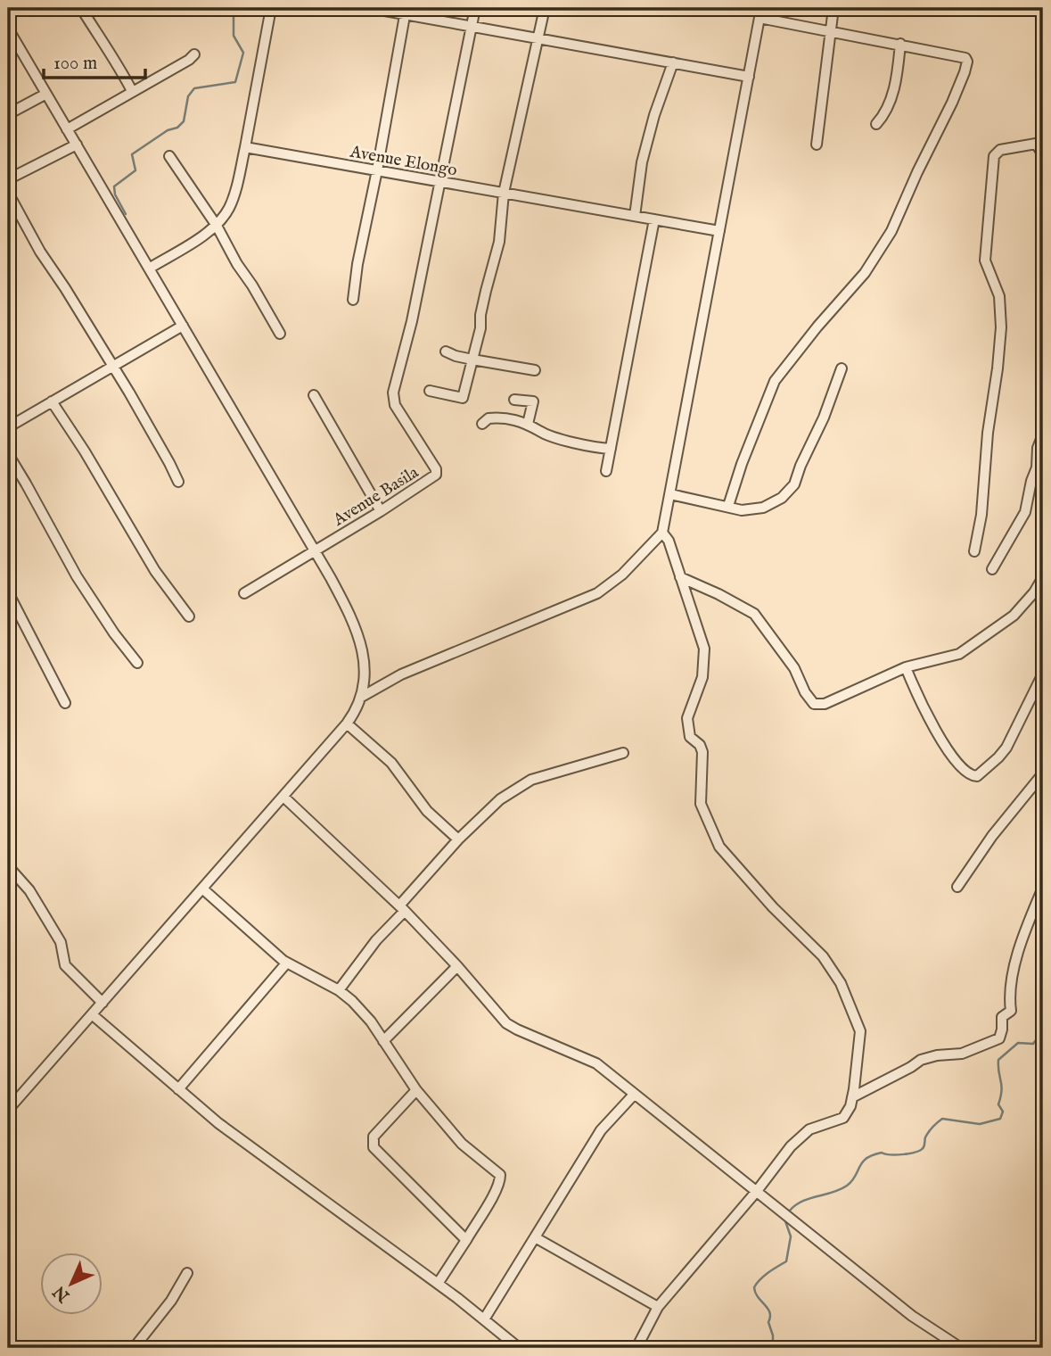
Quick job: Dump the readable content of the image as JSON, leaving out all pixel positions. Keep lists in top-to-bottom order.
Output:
{
  "streets": {
    "street": ["Avenue Elongo", "Avenue Basila"]
  },
  "crossings": [
    ["Avenue Elongo", "Avenue Basila"]
  ],
  "scale_bar": "100 m",
  "north": "bottom left"
}
